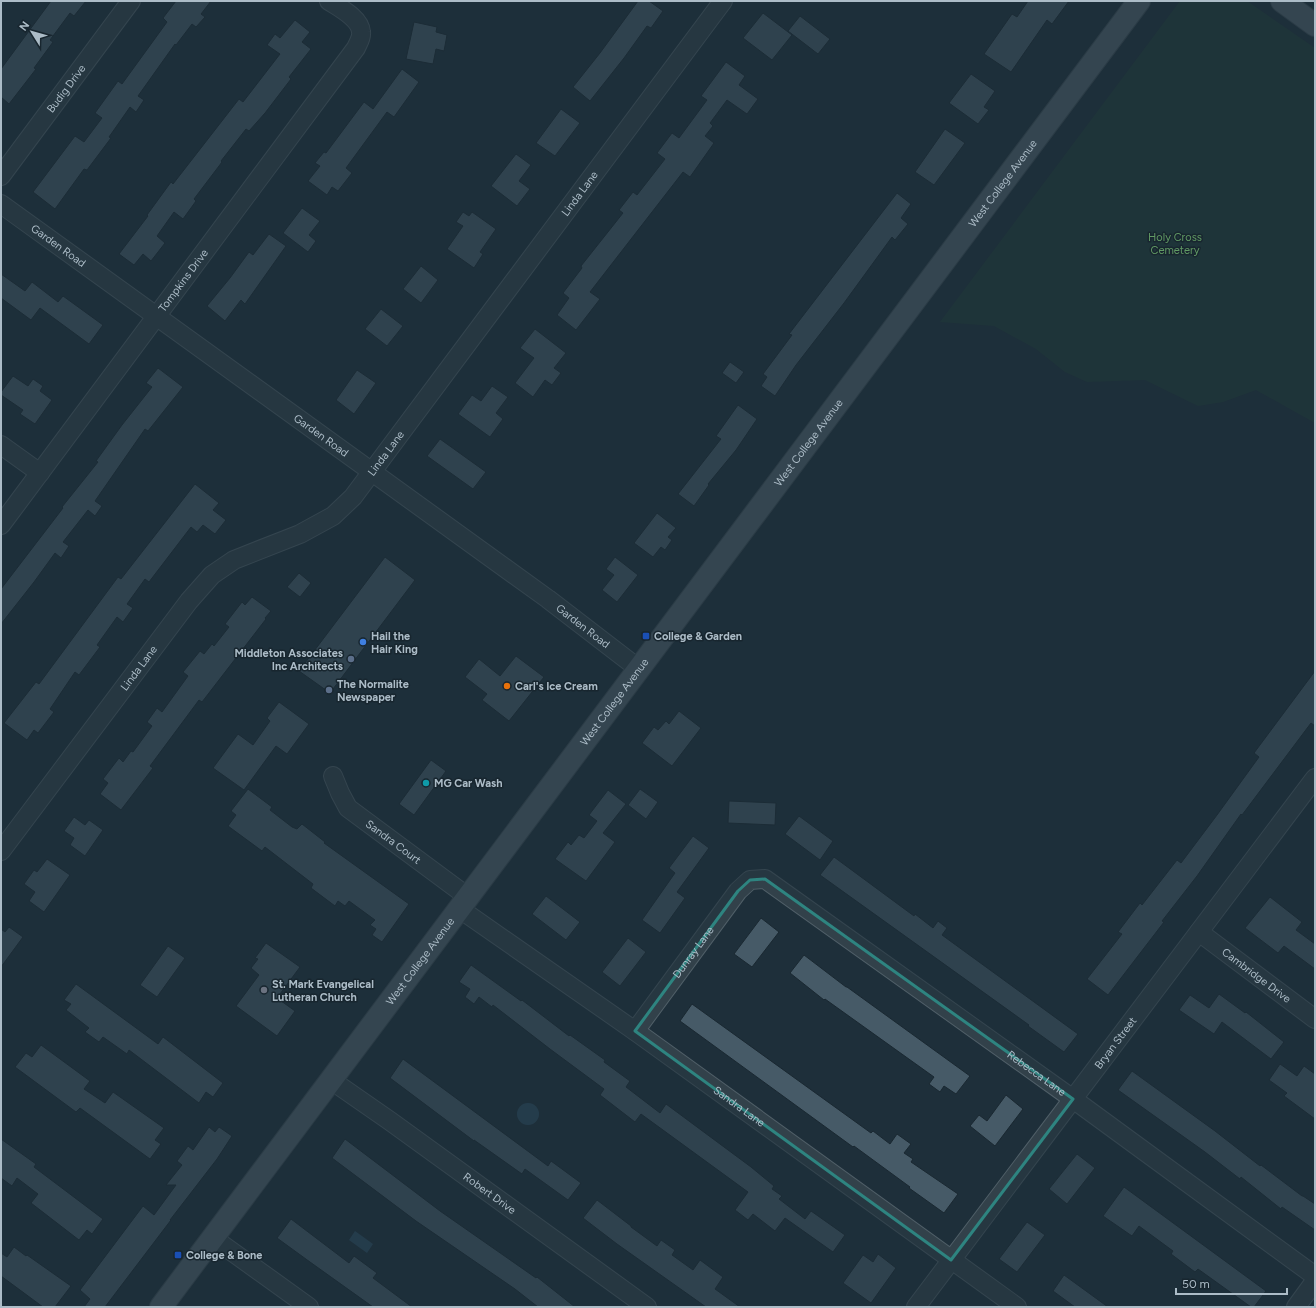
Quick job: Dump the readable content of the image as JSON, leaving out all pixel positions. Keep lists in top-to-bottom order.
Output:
{
  "streets": {
    "main road": ["West College Avenue"],
    "street": [
      "Budig Drive",
      "Linda Lane",
      "Garden Road",
      "Tompkins Drive",
      "Sandra Court",
      "Dunray Lane",
      "Cambridge Drive",
      "Bryan Street",
      "Rebecca Lane",
      "Sandra Lane",
      "Robert Drive"
    ]
  },
  "crossings": [
    ["West College Avenue", "Garden Road"],
    ["West College Avenue", "Sandra Court"],
    ["West College Avenue", "Sandra Lane"],
    ["West College Avenue", "Robert Drive"],
    ["Linda Lane", "Garden Road"],
    ["Garden Road", "Tompkins Drive"],
    ["Sandra Court", "Sandra Lane"],
    ["Dunray Lane", "Rebecca Lane"],
    ["Dunray Lane", "Sandra Lane"],
    ["Cambridge Drive", "Bryan Street"],
    ["Bryan Street", "Rebecca Lane"],
    ["Bryan Street", "Sandra Lane"]
  ],
  "parks": ["Holy Cross Cemetery"],
  "places": {
    "transit": ["College & Garden", "College & Bone"],
    "other": [
      "Hail the Hair King",
      "Middleton Associates Inc Architects",
      "Carl's Ice Cream",
      "The Normalite Newspaper",
      "MG Car Wash",
      "St. Mark Evangelical Lutheran Church"
    ]
  },
  "scale_bar": "50 m",
  "north": "top left"
}
